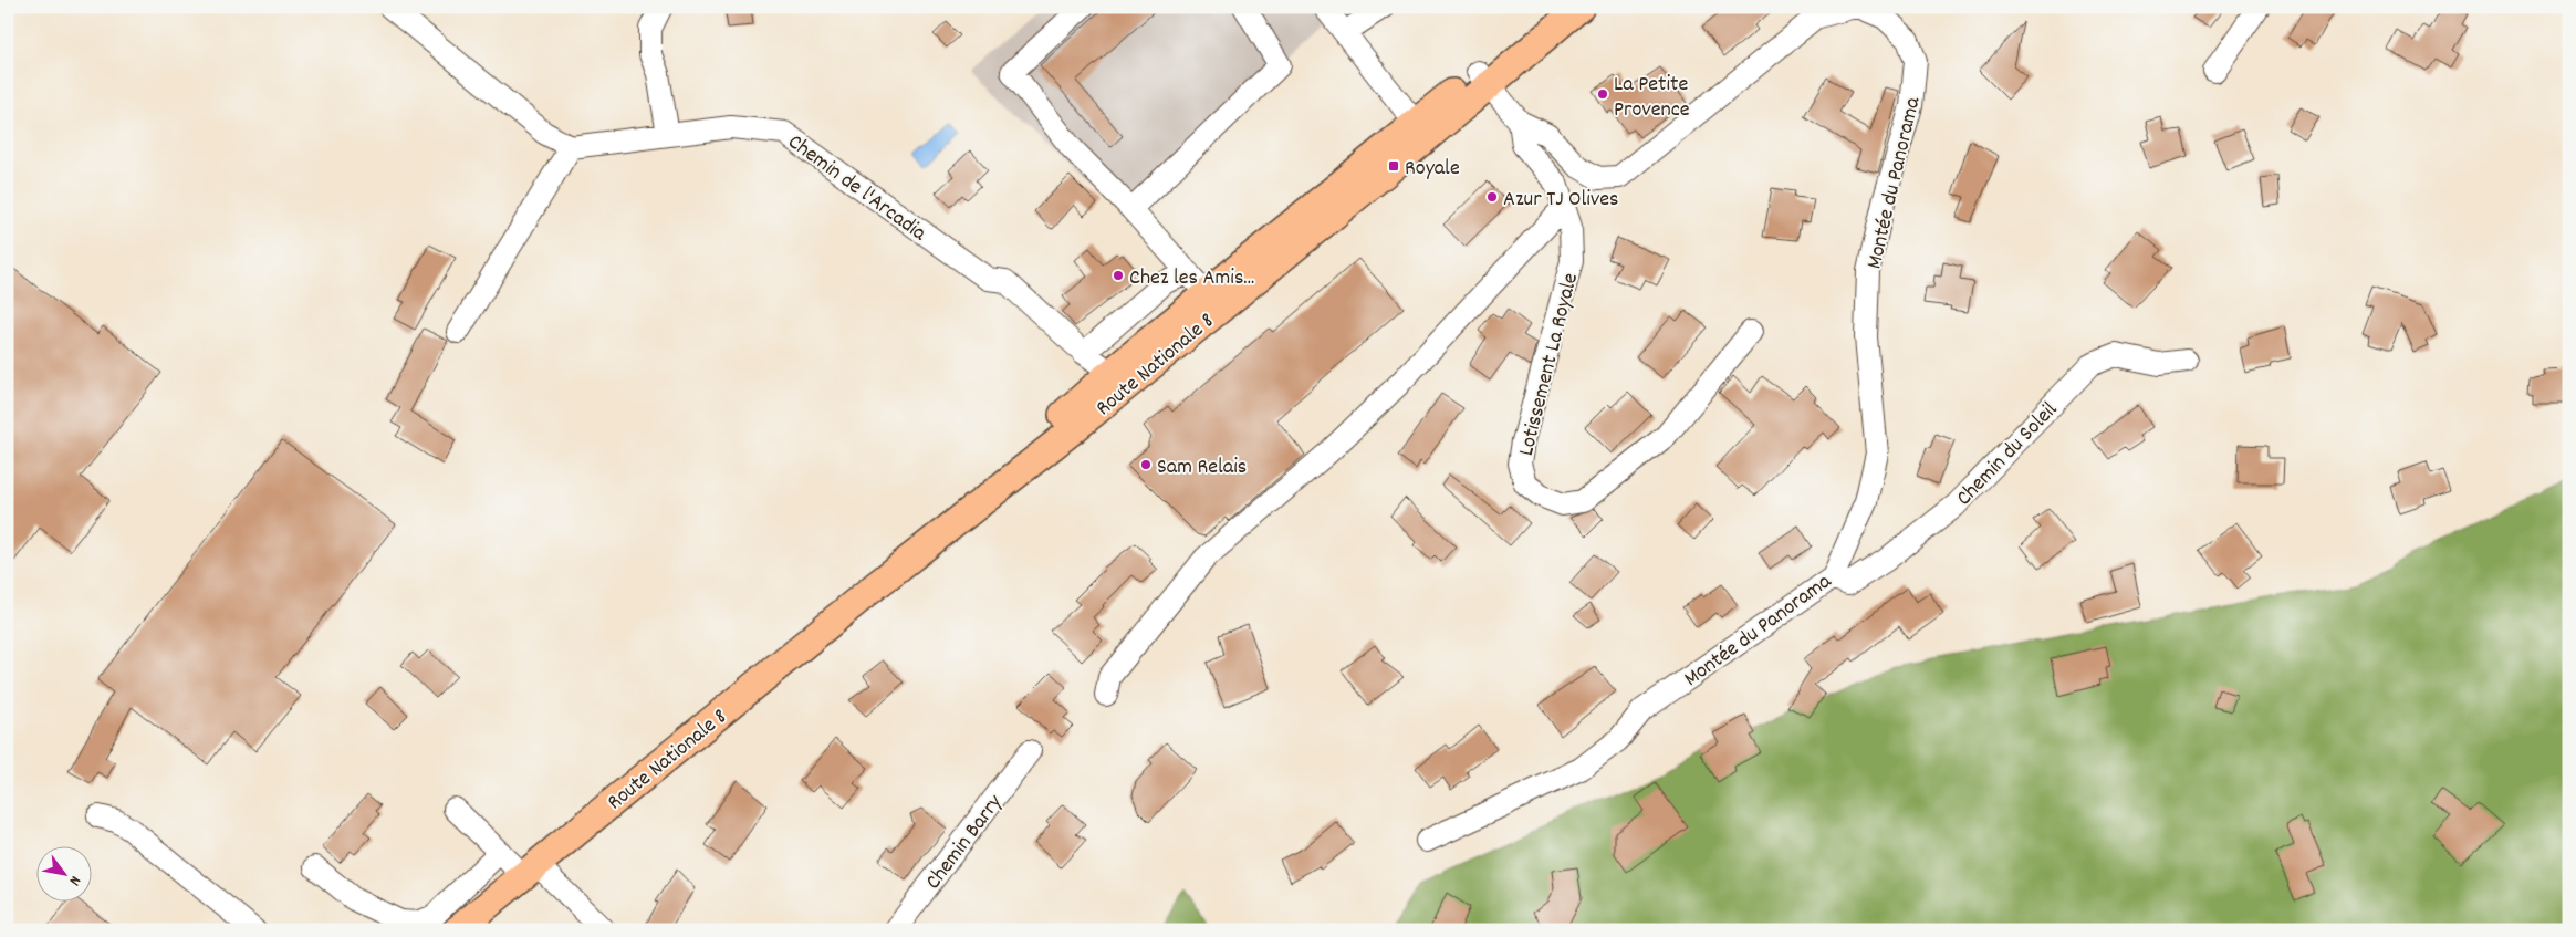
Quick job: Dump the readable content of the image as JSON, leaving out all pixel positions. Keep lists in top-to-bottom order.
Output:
{
  "streets": {
    "main road": ["Route Nationale 8"],
    "street": [
      "Montée du Panorama",
      "Chemin de l'Arcadia",
      "Lotissement La Royale",
      "Chemin du Soleil",
      "Chemin Barry"
    ]
  },
  "crossings": [
    ["Montée du Panorama", "Route Nationale 8"],
    ["Montée du Panorama", "Lotissement La Royale"],
    ["Montée du Panorama", "Chemin du Soleil"],
    ["Chemin de l'Arcadia", "Route Nationale 8"]
  ],
  "places": {
    "other": [
      "La Petite Provence",
      "Azur TJ Olives",
      "Chez les Amis...",
      "Sam Relais"
    ],
    "transit": ["Royale"]
  },
  "north": "bottom right"
}
